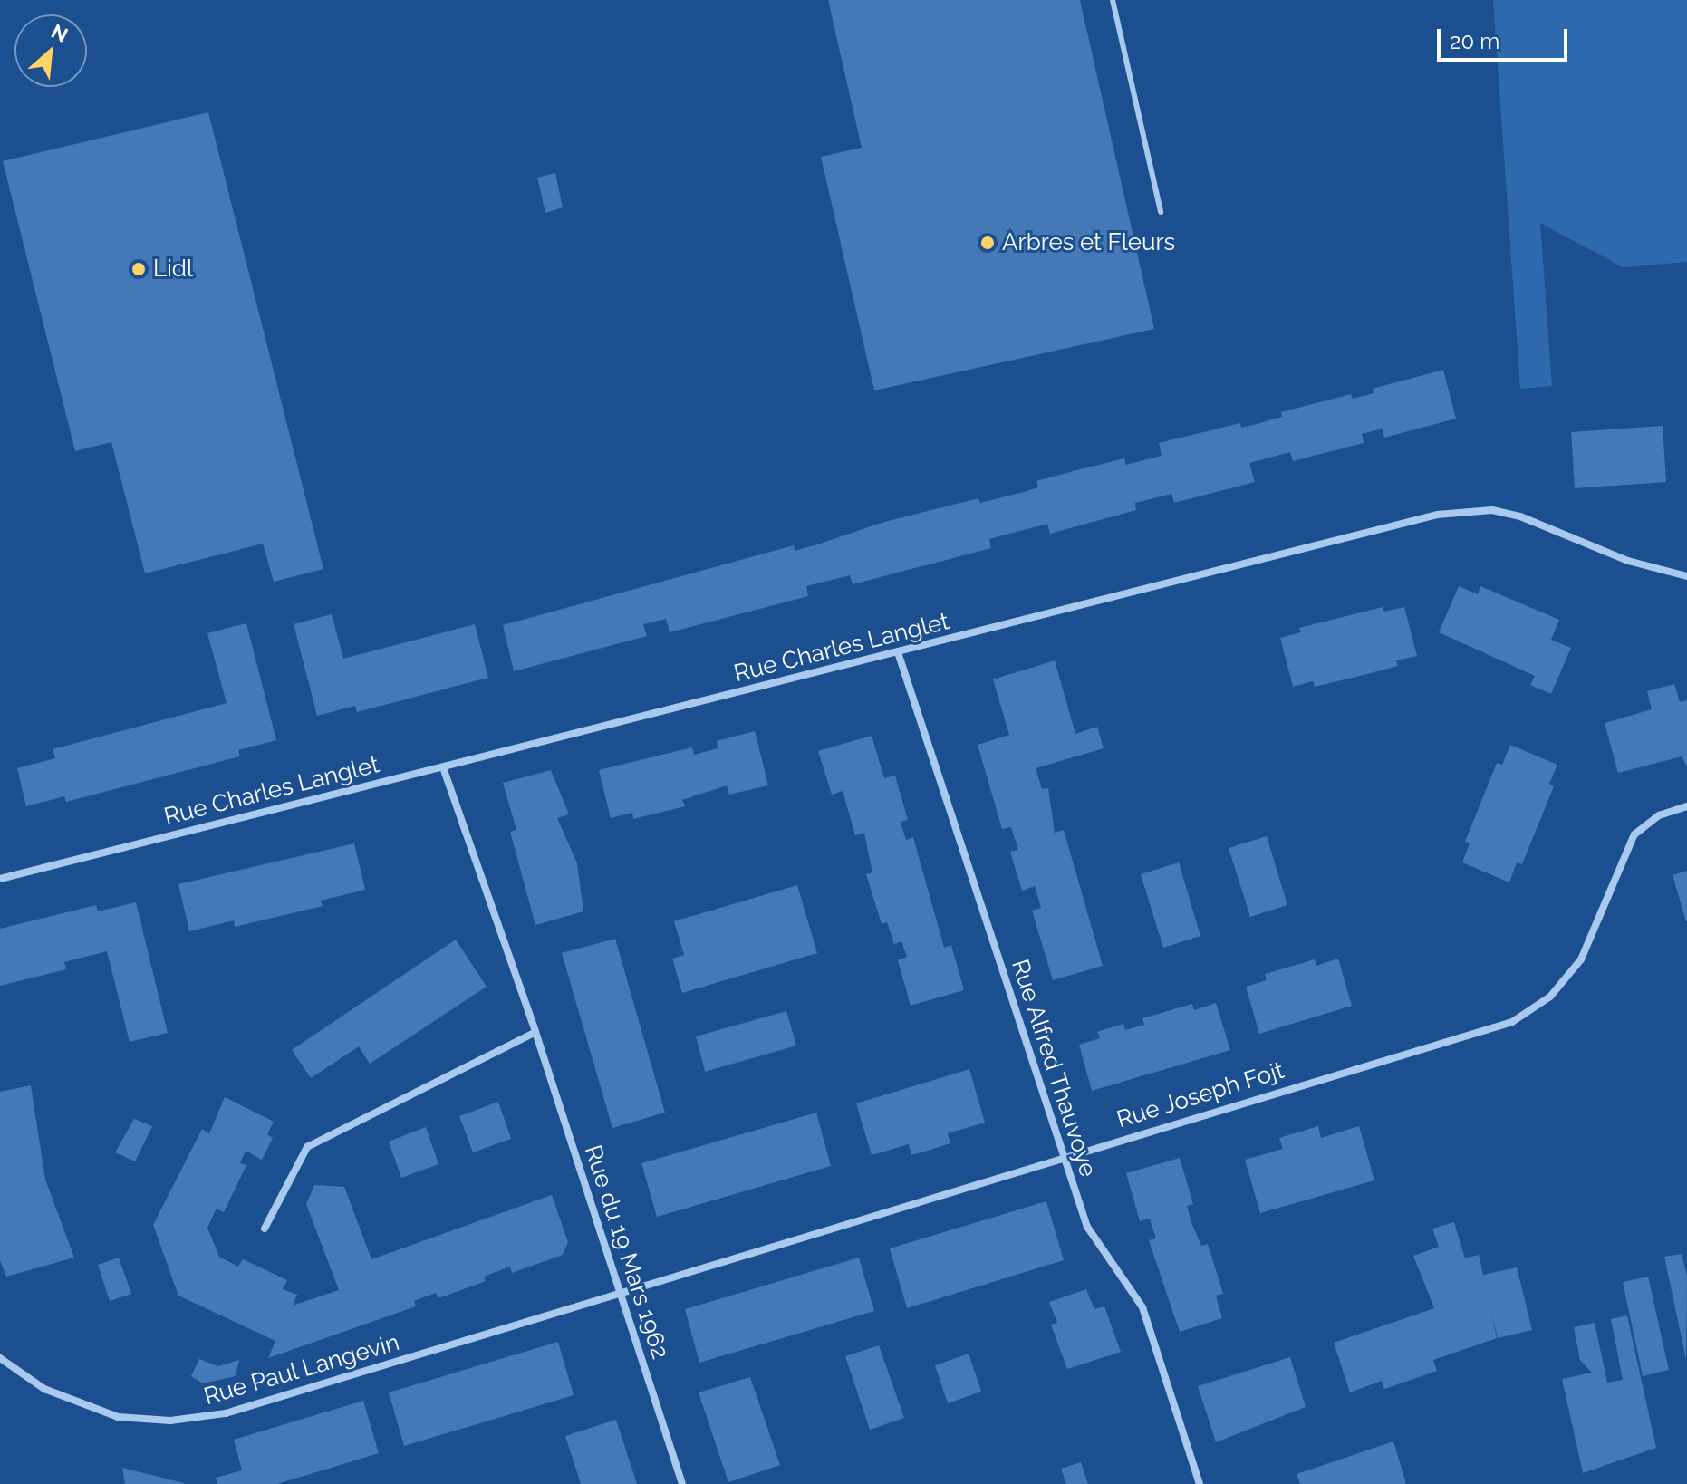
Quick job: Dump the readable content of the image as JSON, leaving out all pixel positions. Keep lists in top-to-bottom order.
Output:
{
  "streets": {
    "street": [
      "Rue Charles Langlet",
      "Rue Alfred Thauvoye",
      "Rue Joseph Fojt",
      "Rue du 19 Mars 1962",
      "Rue Paul Langevin"
    ]
  },
  "crossings": [
    ["Rue Charles Langlet", "Rue Alfred Thauvoye"],
    ["Rue Charles Langlet", "Rue du 19 Mars 1962"],
    ["Rue Alfred Thauvoye", "Rue Joseph Fojt"],
    ["Rue Joseph Fojt", "Rue du 19 Mars 1962"],
    ["Rue Joseph Fojt", "Rue Paul Langevin"],
    ["Rue du 19 Mars 1962", "Rue Paul Langevin"]
  ],
  "places": ["Arbres et Fleurs", "Lidl"],
  "scale_bar": "20 m",
  "north": "top right"
}
